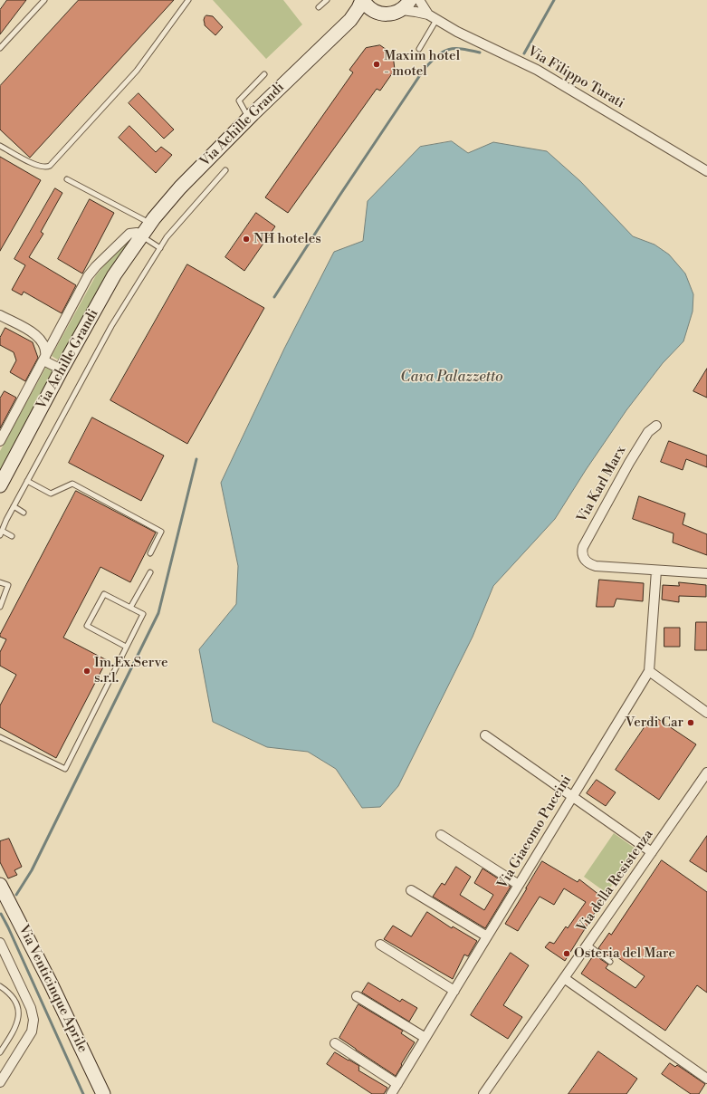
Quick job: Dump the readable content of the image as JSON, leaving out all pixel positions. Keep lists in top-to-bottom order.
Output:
{
  "streets": {
    "main road": ["Via Achille Grandi", "Via Venticinque Aprile"],
    "street": [
      "Via Filippo Turati",
      "Via Karl Marx",
      "Via Giacomo Puccini",
      "Via della Resistenza"
    ]
  },
  "crossings": [
    ["Via Karl Marx", "Via Giacomo Puccini"]
  ],
  "water": ["Cava Palazzetto"],
  "places": [
    "Maxim hotel - motel",
    "NH hoteles",
    "Im.Ex.Serve s.r.l.",
    "Verdi Car",
    "Osteria del Mare"
  ]
}
